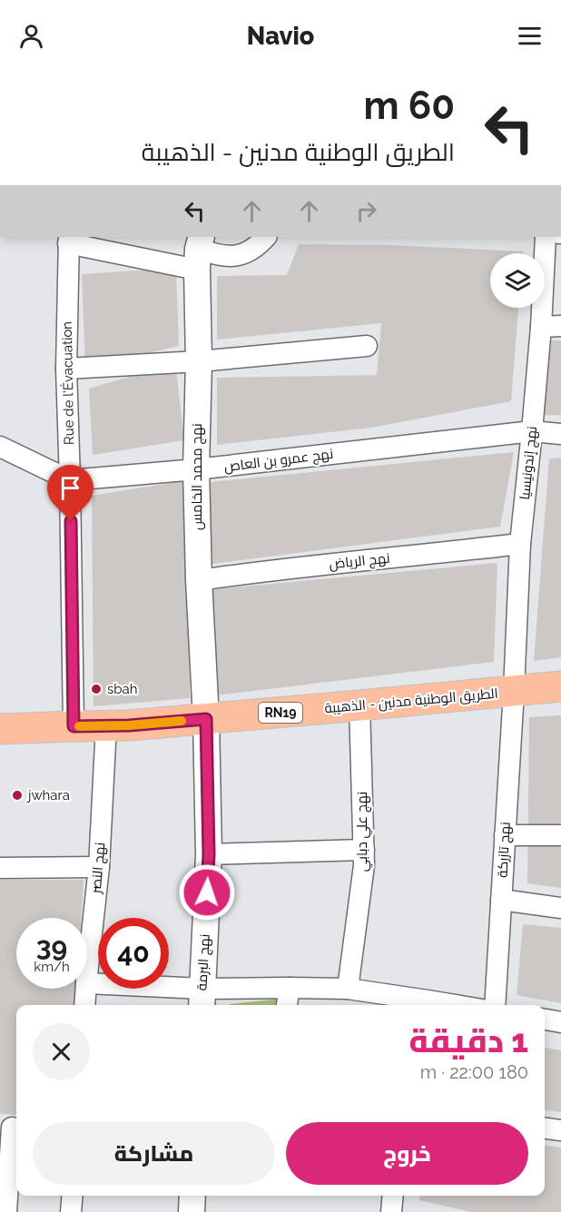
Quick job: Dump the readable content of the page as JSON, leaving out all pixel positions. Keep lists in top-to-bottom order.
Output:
{
  "streets": {
    "main road": ["الطريق الوطنية مدنين - الذهيبة", "RN19"],
    "street": [
      "Rue de l'Évacuation",
      "نهج عمرو بن العاص",
      "نهج إندونيسيا",
      "نهج محمد الخامس",
      "نهج الرياض",
      "نهج علي دبابي",
      "نهج تازركة",
      "نهج النصر",
      "نهج البرمة"
    ]
  },
  "crossings": [
    ["Rue de l'Évacuation", "نهج عمرو بن العاص"],
    ["Rue de l'Évacuation", "الطريق الوطنية مدنين - الذهيبة"],
    ["نهج عمرو بن العاص", "نهج إندونيسيا"],
    ["نهج عمرو بن العاص", "نهج محمد الخامس"],
    ["نهج إندونيسيا", "نهج الرياض"],
    ["نهج إندونيسيا", "الطريق الوطنية مدنين - الذهيبة"],
    ["نهج إندونيسيا", "نهج تازركة"],
    ["نهج محمد الخامس", "نهج الرياض"],
    ["نهج محمد الخامس", "الطريق الوطنية مدنين - الذهيبة"],
    ["نهج محمد الخامس", "نهج البرمة"],
    ["الطريق الوطنية مدنين - الذهيبة", "نهج علي دبابي"],
    ["الطريق الوطنية مدنين - الذهيبة", "نهج تازركة"],
    ["الطريق الوطنية مدنين - الذهيبة", "نهج النصر"],
    ["الطريق الوطنية مدنين - الذهيبة", "نهج البرمة"]
  ],
  "places": ["sbah", "jwhara"],
  "page": {
    "header": "Navio",
    "turn": ["60 m", "الطريق الوطنية مدنين - الذهيبة"],
    "speed": "39 km/h",
    "limit": "40",
    "heading": ["1 دقيقة", "180 m · 22:00"],
    "buttons": ["خروج", "مشاركة"]
  }
}
